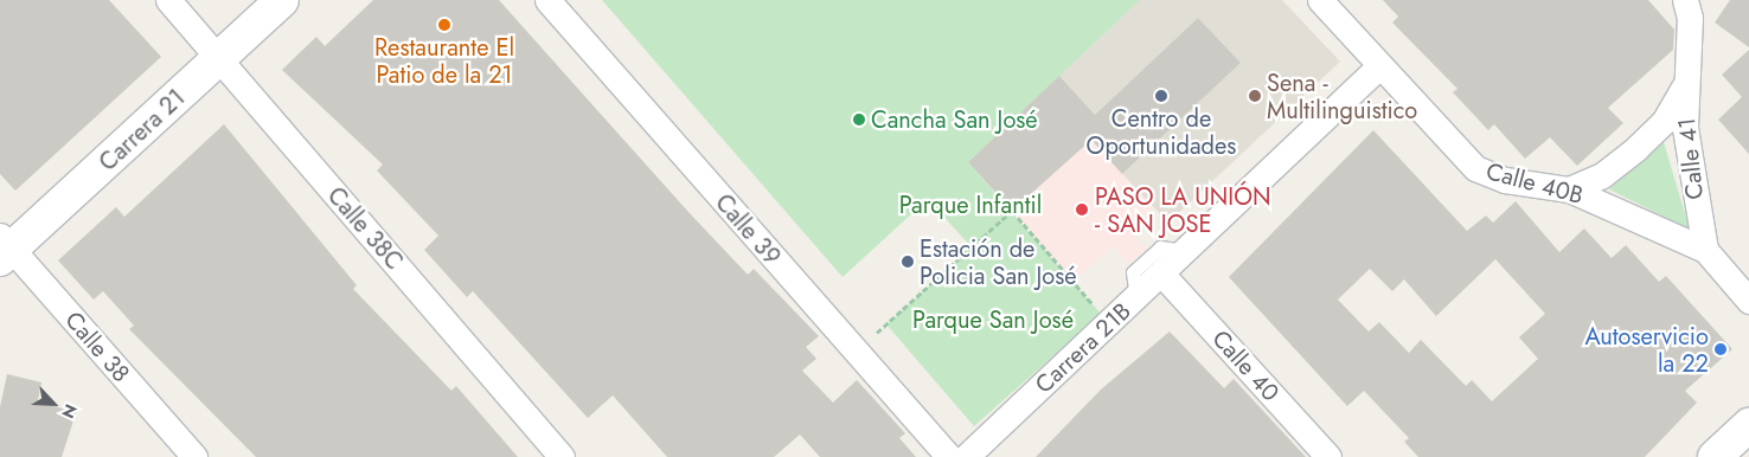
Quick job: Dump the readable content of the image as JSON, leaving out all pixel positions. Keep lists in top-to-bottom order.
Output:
{
  "streets": {
    "street": [
      "Carrera 21",
      "Calle 41",
      "Calle 40B",
      "Calle 38C",
      "Calle 39",
      "Calle 38",
      "Carrera 21B",
      "Calle 40"
    ]
  },
  "crossings": [
    ["Carrera 21", "Calle 38C"],
    ["Carrera 21", "Calle 38"],
    ["Calle 41", "Calle 40B"],
    ["Calle 40B", "Carrera 21B"],
    ["Carrera 21B", "Calle 40"]
  ],
  "parks": ["Parque Infantil", "Parque San José"],
  "places": [
    "Restaurante El Patio de la 21",
    "Centro de Oportunidades",
    "Sena - Multilinguistico",
    "Cancha San José",
    "PASO LA UNIÓN - SAN JOSE",
    "Estación de Policia San José",
    "Autoservicio la 22"
  ],
  "north": "bottom right"
}
